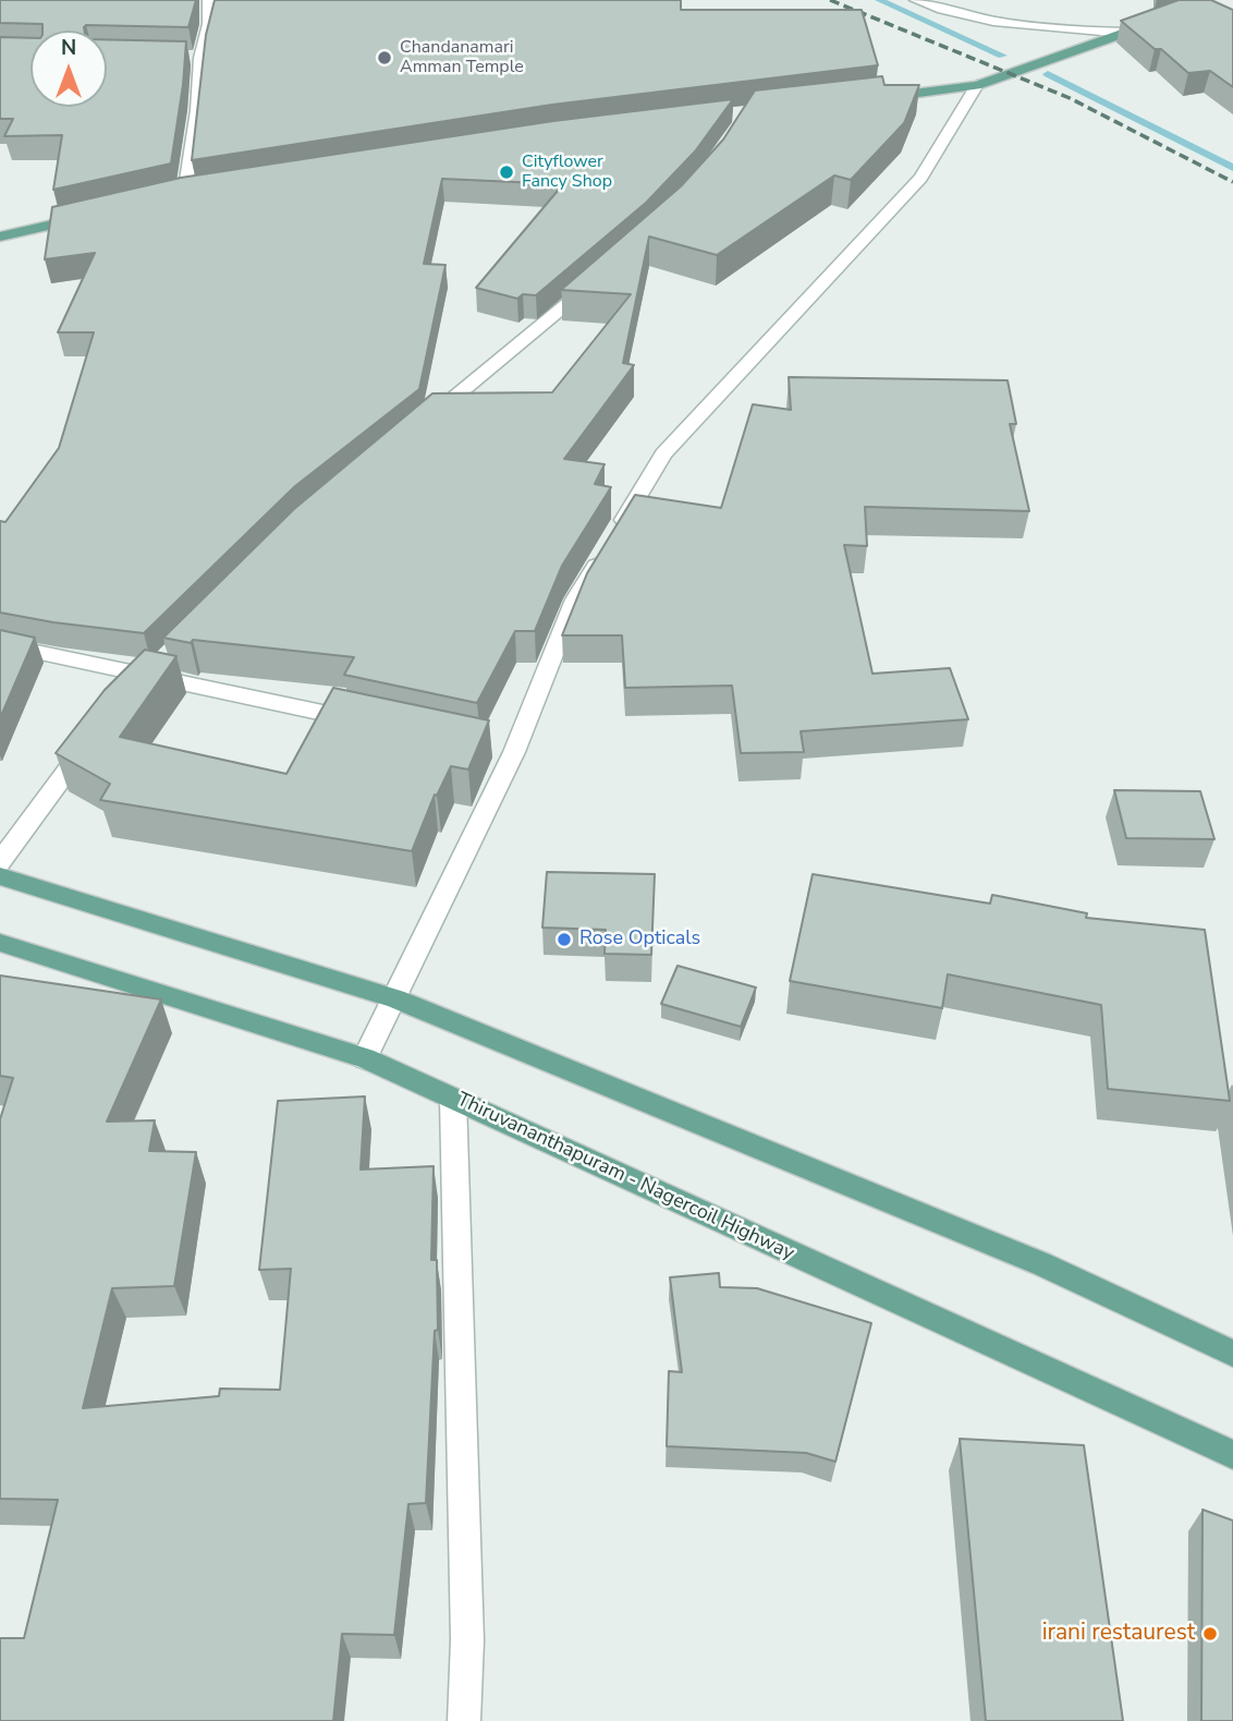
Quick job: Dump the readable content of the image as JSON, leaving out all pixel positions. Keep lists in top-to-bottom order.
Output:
{
  "streets": {
    "main road": ["Thiruvananthapuram - Nagercoil Highway"]
  },
  "places": [
    "Chandanamari Amman Temple",
    "Cityflower Fancy Shop",
    "Rose Opticals",
    "irani restaurest"
  ],
  "north": "top"
}
